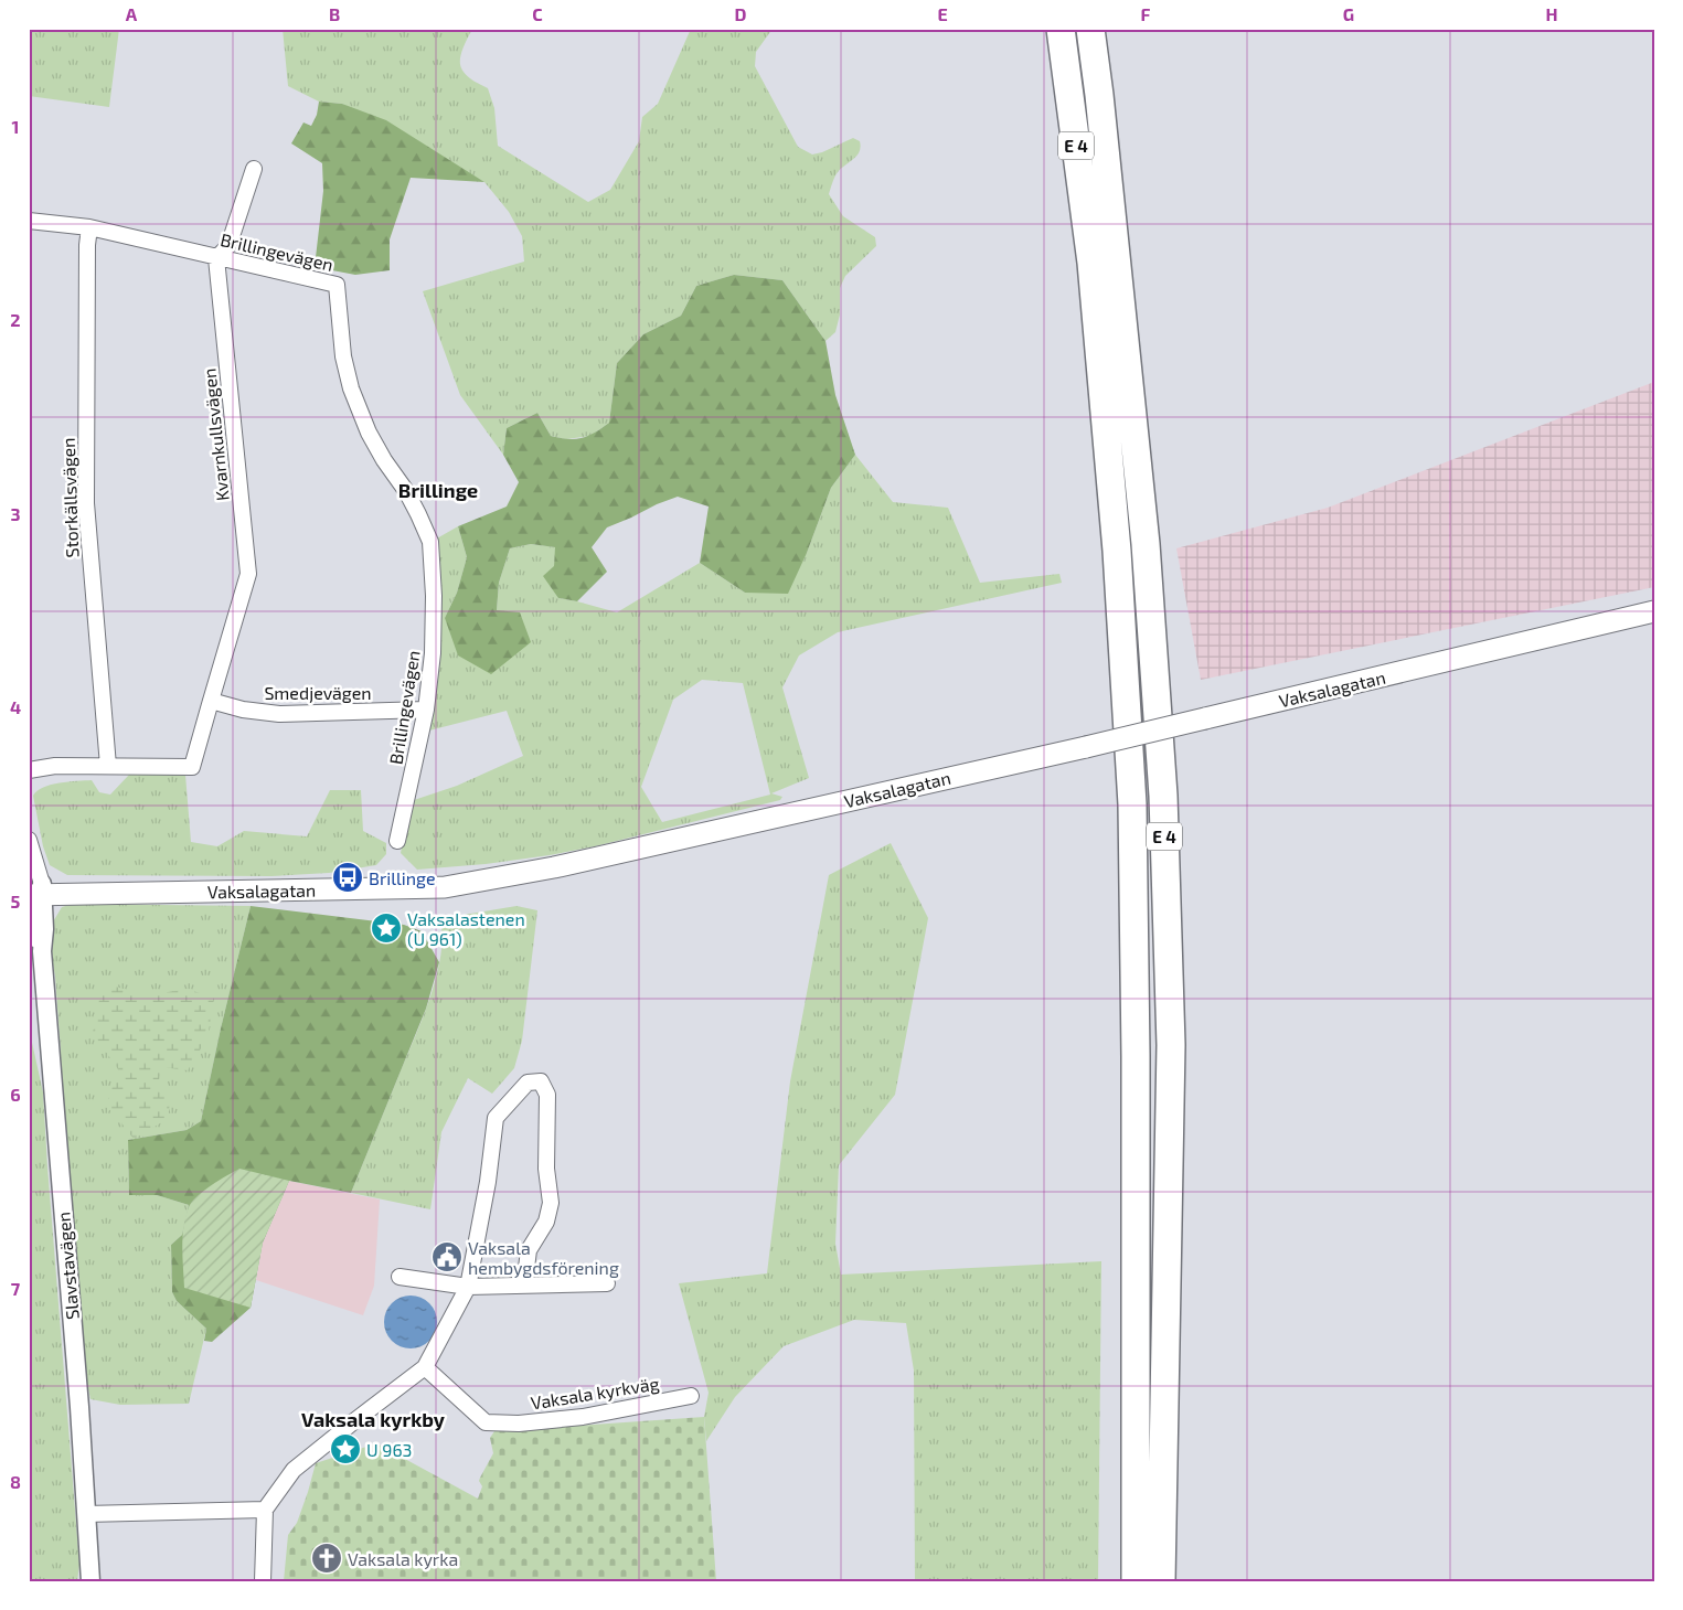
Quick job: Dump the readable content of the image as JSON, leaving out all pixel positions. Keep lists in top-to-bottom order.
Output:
{
  "streets": {
    "highway": ["E 4"],
    "main road": ["Vaksalagatan"],
    "street": [
      "Brillingevägen",
      "Kvarnkullsvägen",
      "Storkällsvägen",
      "Smedjevägen",
      "Slavstavägen",
      "Vaksala kyrkväg"
    ]
  },
  "crossings": [
    ["Brillingevägen", "Kvarnkullsvägen"],
    ["Brillingevägen", "Storkällsvägen"],
    ["Brillingevägen", "Smedjevägen"],
    ["Kvarnkullsvägen", "Smedjevägen"],
    ["Vaksalagatan", "Slavstavägen"]
  ],
  "districts": ["Brillinge", "Vaksala kyrkby"],
  "places": {
    "bus stop": ["Brillinge"],
    "place": ["Vaksalastenen (U 961)", "U 963"],
    "public building": ["Vaksala hembygdsförening"],
    "church": ["Vaksala kyrka"]
  },
  "grid": {
    "columns": [
      "A",
      "B",
      "C",
      "D",
      "E",
      "F",
      "G",
      "H"
    ],
    "rows": [
      "1",
      "2",
      "3",
      "4",
      "5",
      "6",
      "7",
      "8"
    ]
  }
}
